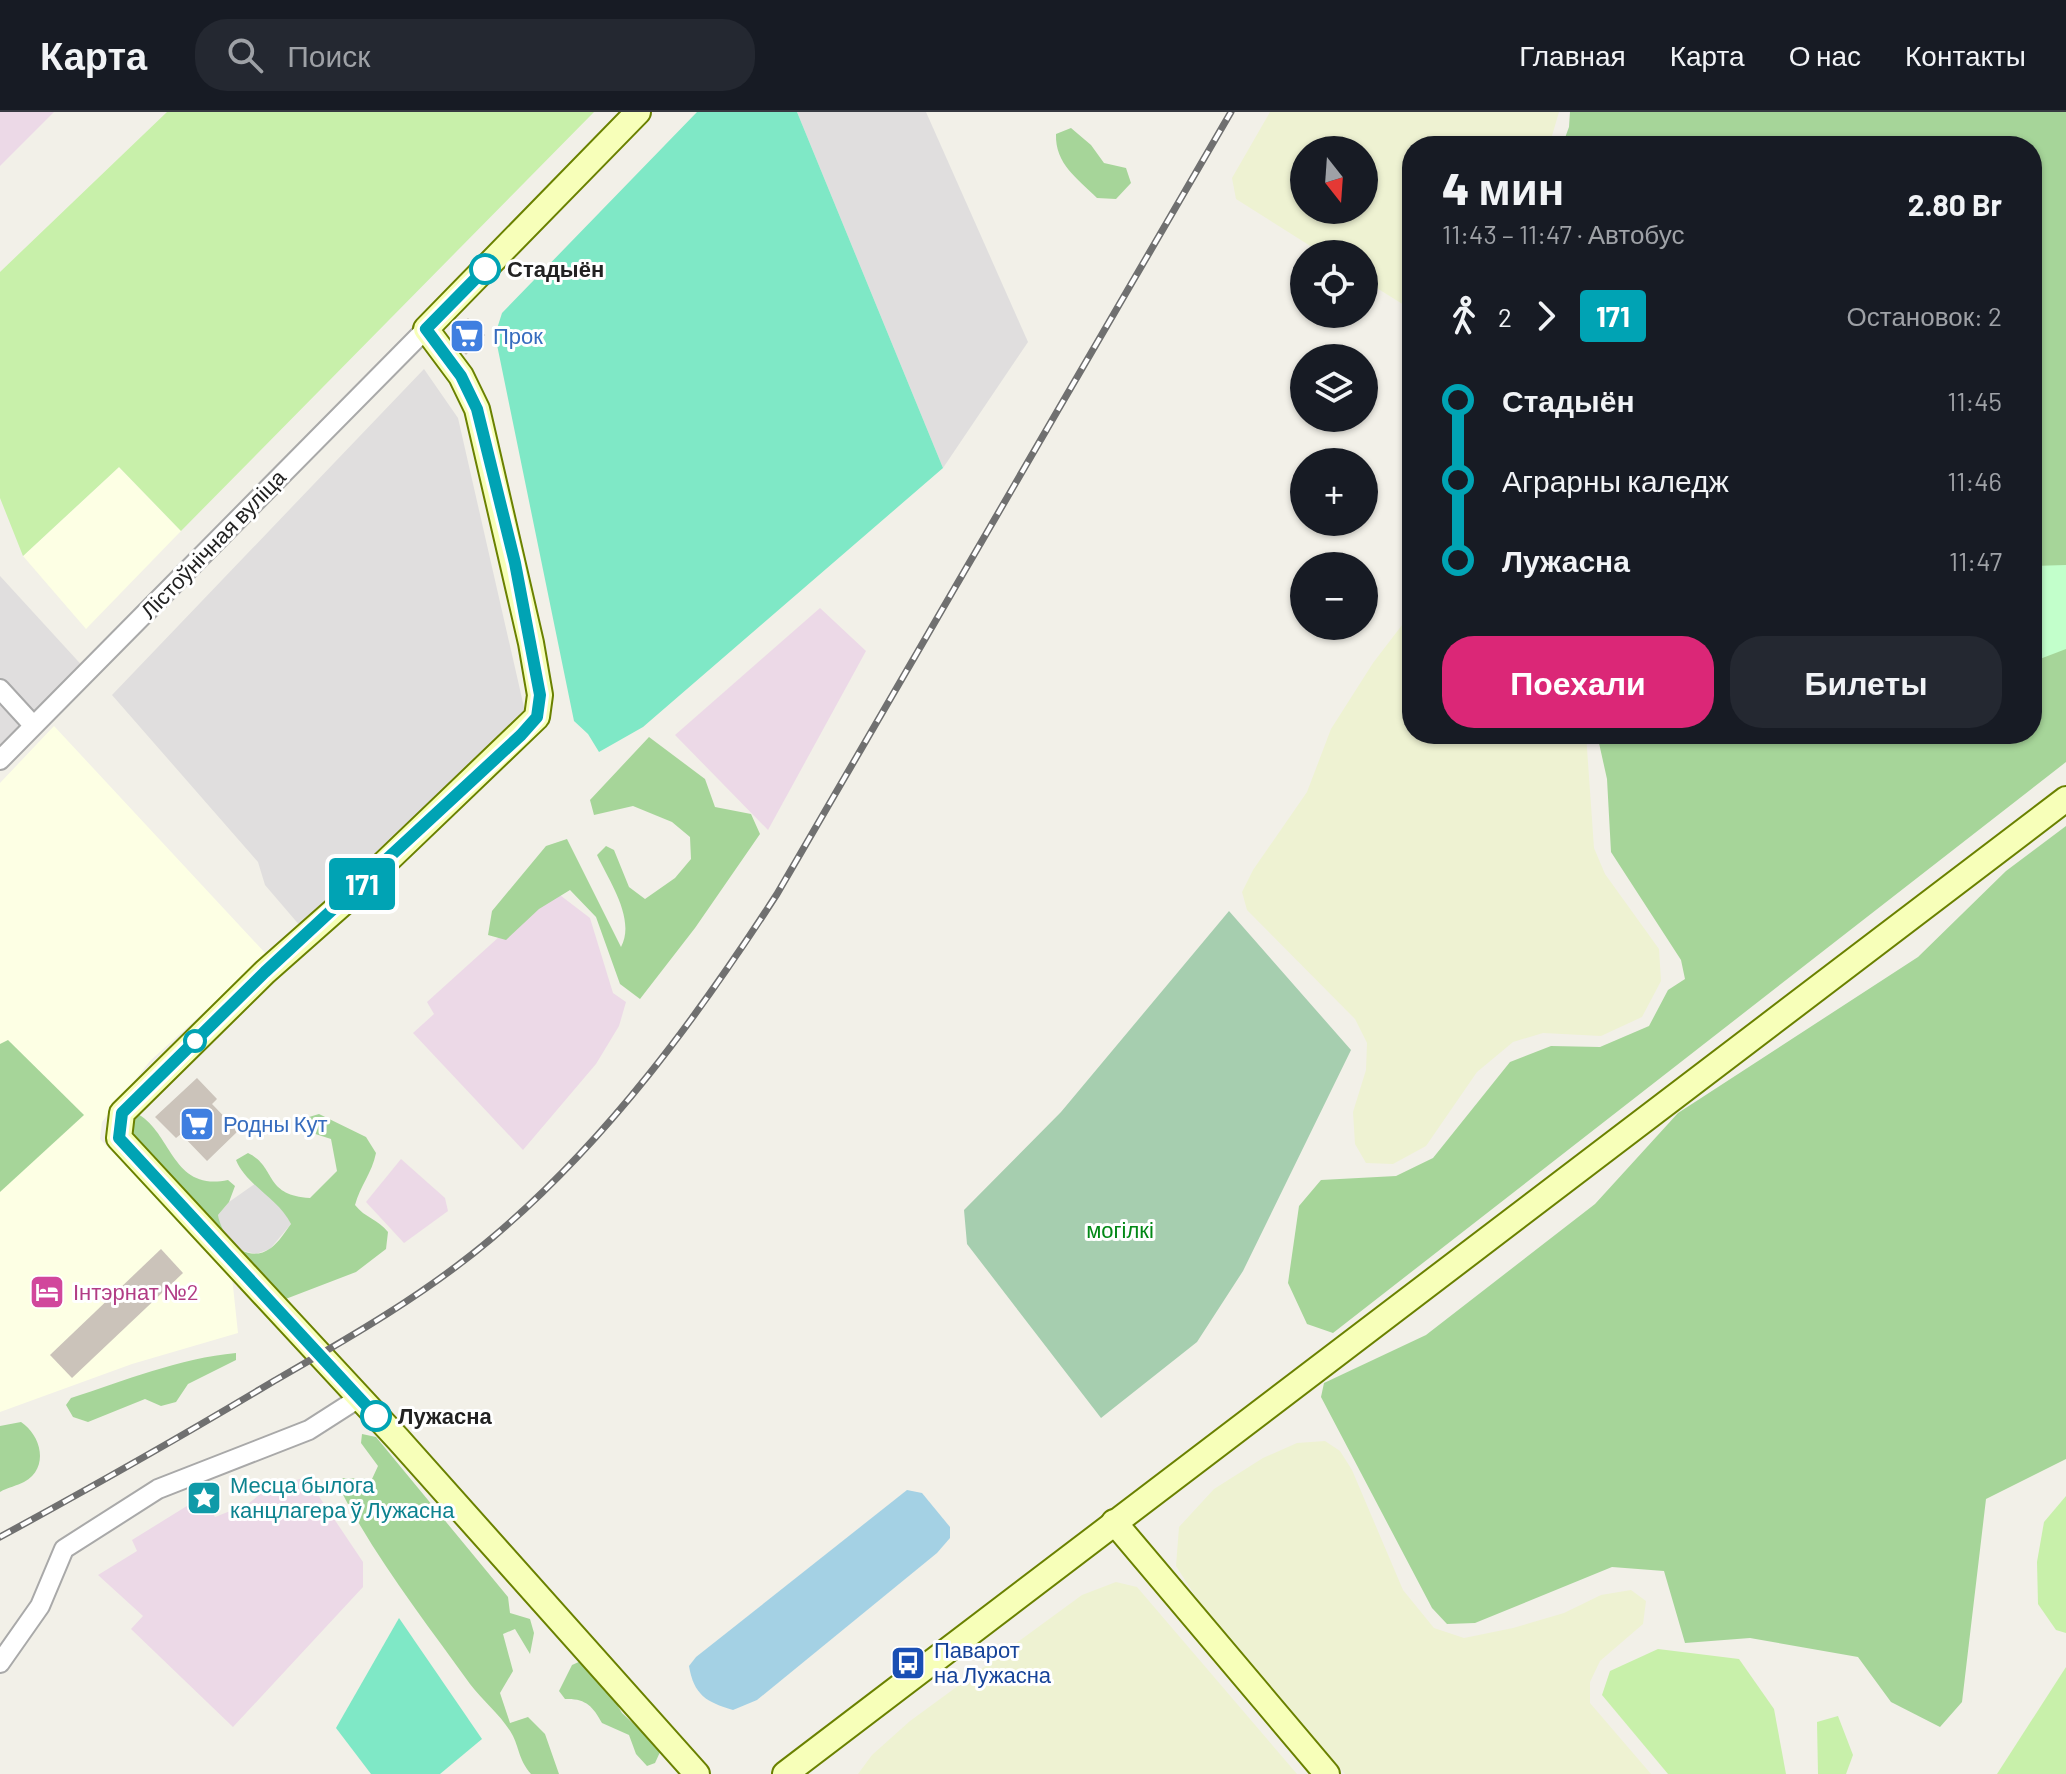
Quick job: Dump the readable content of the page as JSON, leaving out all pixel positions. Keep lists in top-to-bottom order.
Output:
{
  "streets": {
    "street": ["Лістоўнічная вуліца"]
  },
  "parks": ["могілкі"],
  "places": {
    "other": ["Стадыён", "Лужасна"],
    "supermarket": ["Прок", "Родны Кут"],
    "hotel": ["Інтэрнат №2"],
    "place": ["Месца былога канцлагера ў Лужасна"],
    "bus stop": ["Паварот на Лужасна"]
  },
  "lines": ["bus line 171"],
  "north": "bottom",
  "page": {
    "header": "Карта",
    "search": "Поиск",
    "nav": [
      "Главная",
      "Карта",
      "О нас",
      "Контакты"
    ],
    "on_map": "171",
    "map_buttons": ["+", "−"],
    "heading": ["4 мин", "11:43 – 11:47 · Автобус", "2.80 Br"],
    "legs": ["2", "171", "Остановок: 2"],
    "list": [
      {
        "name": "Стадыён",
        "value": "11:45"
      },
      {
        "name": "Аграрны каледж",
        "value": "11:46"
      },
      {
        "name": "Лужасна",
        "value": "11:47"
      }
    ],
    "buttons": ["Поехали", "Билеты"]
  }
}
